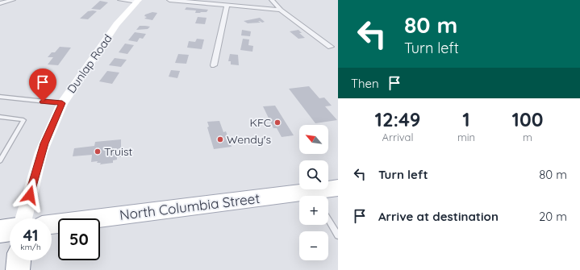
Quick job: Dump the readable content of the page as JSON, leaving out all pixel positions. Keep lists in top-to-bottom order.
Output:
{
  "streets": {
    "main road": ["Dunlap Road", "North Columbia Street"]
  },
  "places": ["KFC", "Wendy's", "Truist"],
  "north": "top left",
  "page": {
    "turn": ["80 m", "Turn left"],
    "then": "Then",
    "eta": [
      "12:49",
      "Arrival",
      "1",
      "min",
      "100",
      "m"
    ],
    "map_buttons": ["+", "−"],
    "list": [
      {
        "name": "Turn left",
        "value": "80 m"
      },
      {
        "name": "Arrive at destination",
        "value": "20 m"
      }
    ],
    "speed": "41 km/h",
    "limit": "50"
  }
}
